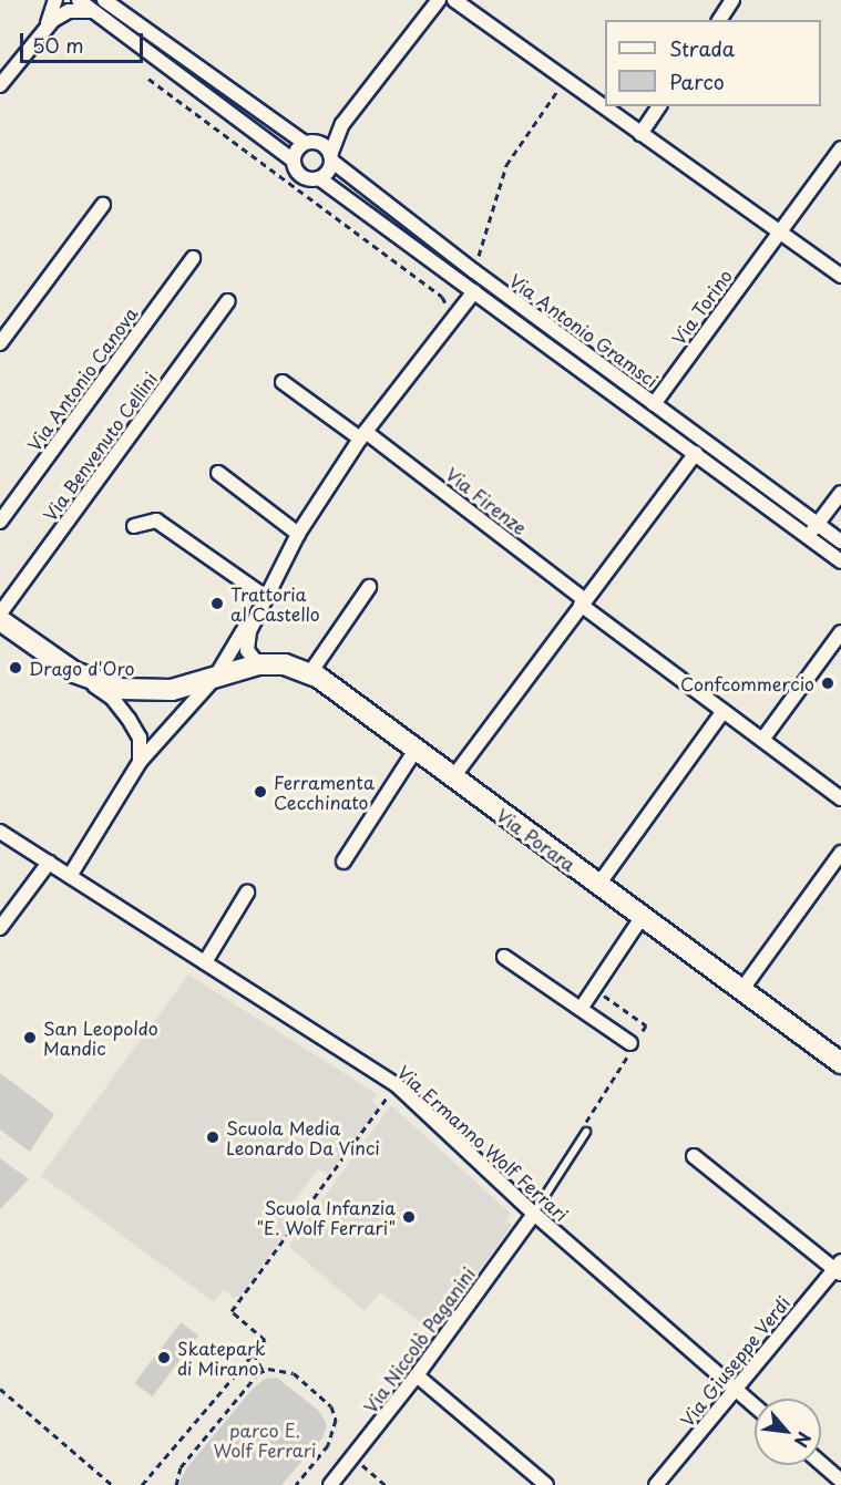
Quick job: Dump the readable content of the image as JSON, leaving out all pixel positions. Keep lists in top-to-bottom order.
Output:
{
  "streets": {
    "street": [
      "Via Torino",
      "Via Antonio Gramsci",
      "Via Antonio Canova",
      "Via Benvenuto Cellini",
      "Via Firenze",
      "Via Porara",
      "Via Ermanno Wolf Ferrari",
      "Via Niccolò Paganini",
      "Via Giuseppe Verdi"
    ]
  },
  "crossings": [
    ["Via Torino", "Via Antonio Gramsci"],
    ["Via Ermanno Wolf Ferrari", "Via Niccolò Paganini"],
    ["Via Ermanno Wolf Ferrari", "Via Giuseppe Verdi"]
  ],
  "parks": ["parco E. Wolf Ferrari"],
  "places": [
    "Trattoria al Castello",
    "Drago d'Oro",
    "Confcommercio",
    "Ferramenta Cecchinato",
    "San Leopoldo Mandic",
    "Scuola Media Leonardo Da Vinci",
    "Scuola Infanzia \"E. Wolf Ferrari\"",
    "Skatepark di Mirano"
  ],
  "legend": ["Strada", "Parco"],
  "scale_bar": "50 m",
  "north": "bottom right"
}
